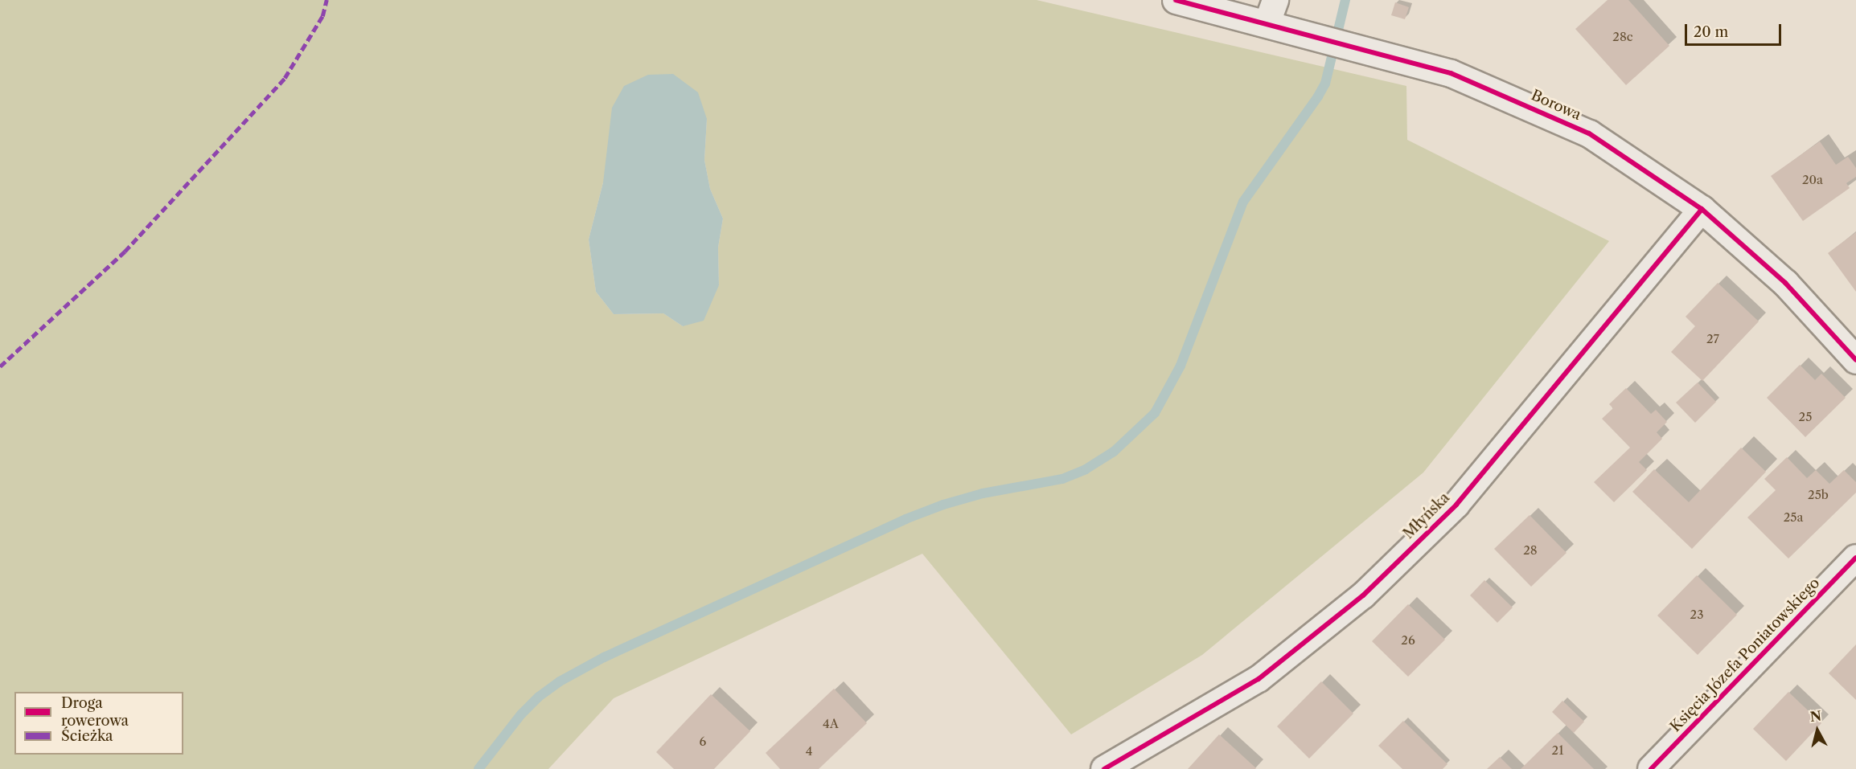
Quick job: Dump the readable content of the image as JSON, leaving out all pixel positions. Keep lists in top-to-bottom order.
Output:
{
  "streets": {
    "street": ["Borowa", "Młyńska", "Księcia Józefa Poniatowskiego"]
  },
  "crossings": [
    ["Borowa", "Młyńska"]
  ],
  "house_numbers": [
    "28c",
    "20a",
    "27",
    "25",
    "25b",
    "25a",
    "28",
    "23",
    "26",
    "4A",
    "6",
    "21",
    "4"
  ],
  "legend": ["Droga rowerowa", "Ścieżka"],
  "scale_bar": "20 m",
  "north": "top"
}
